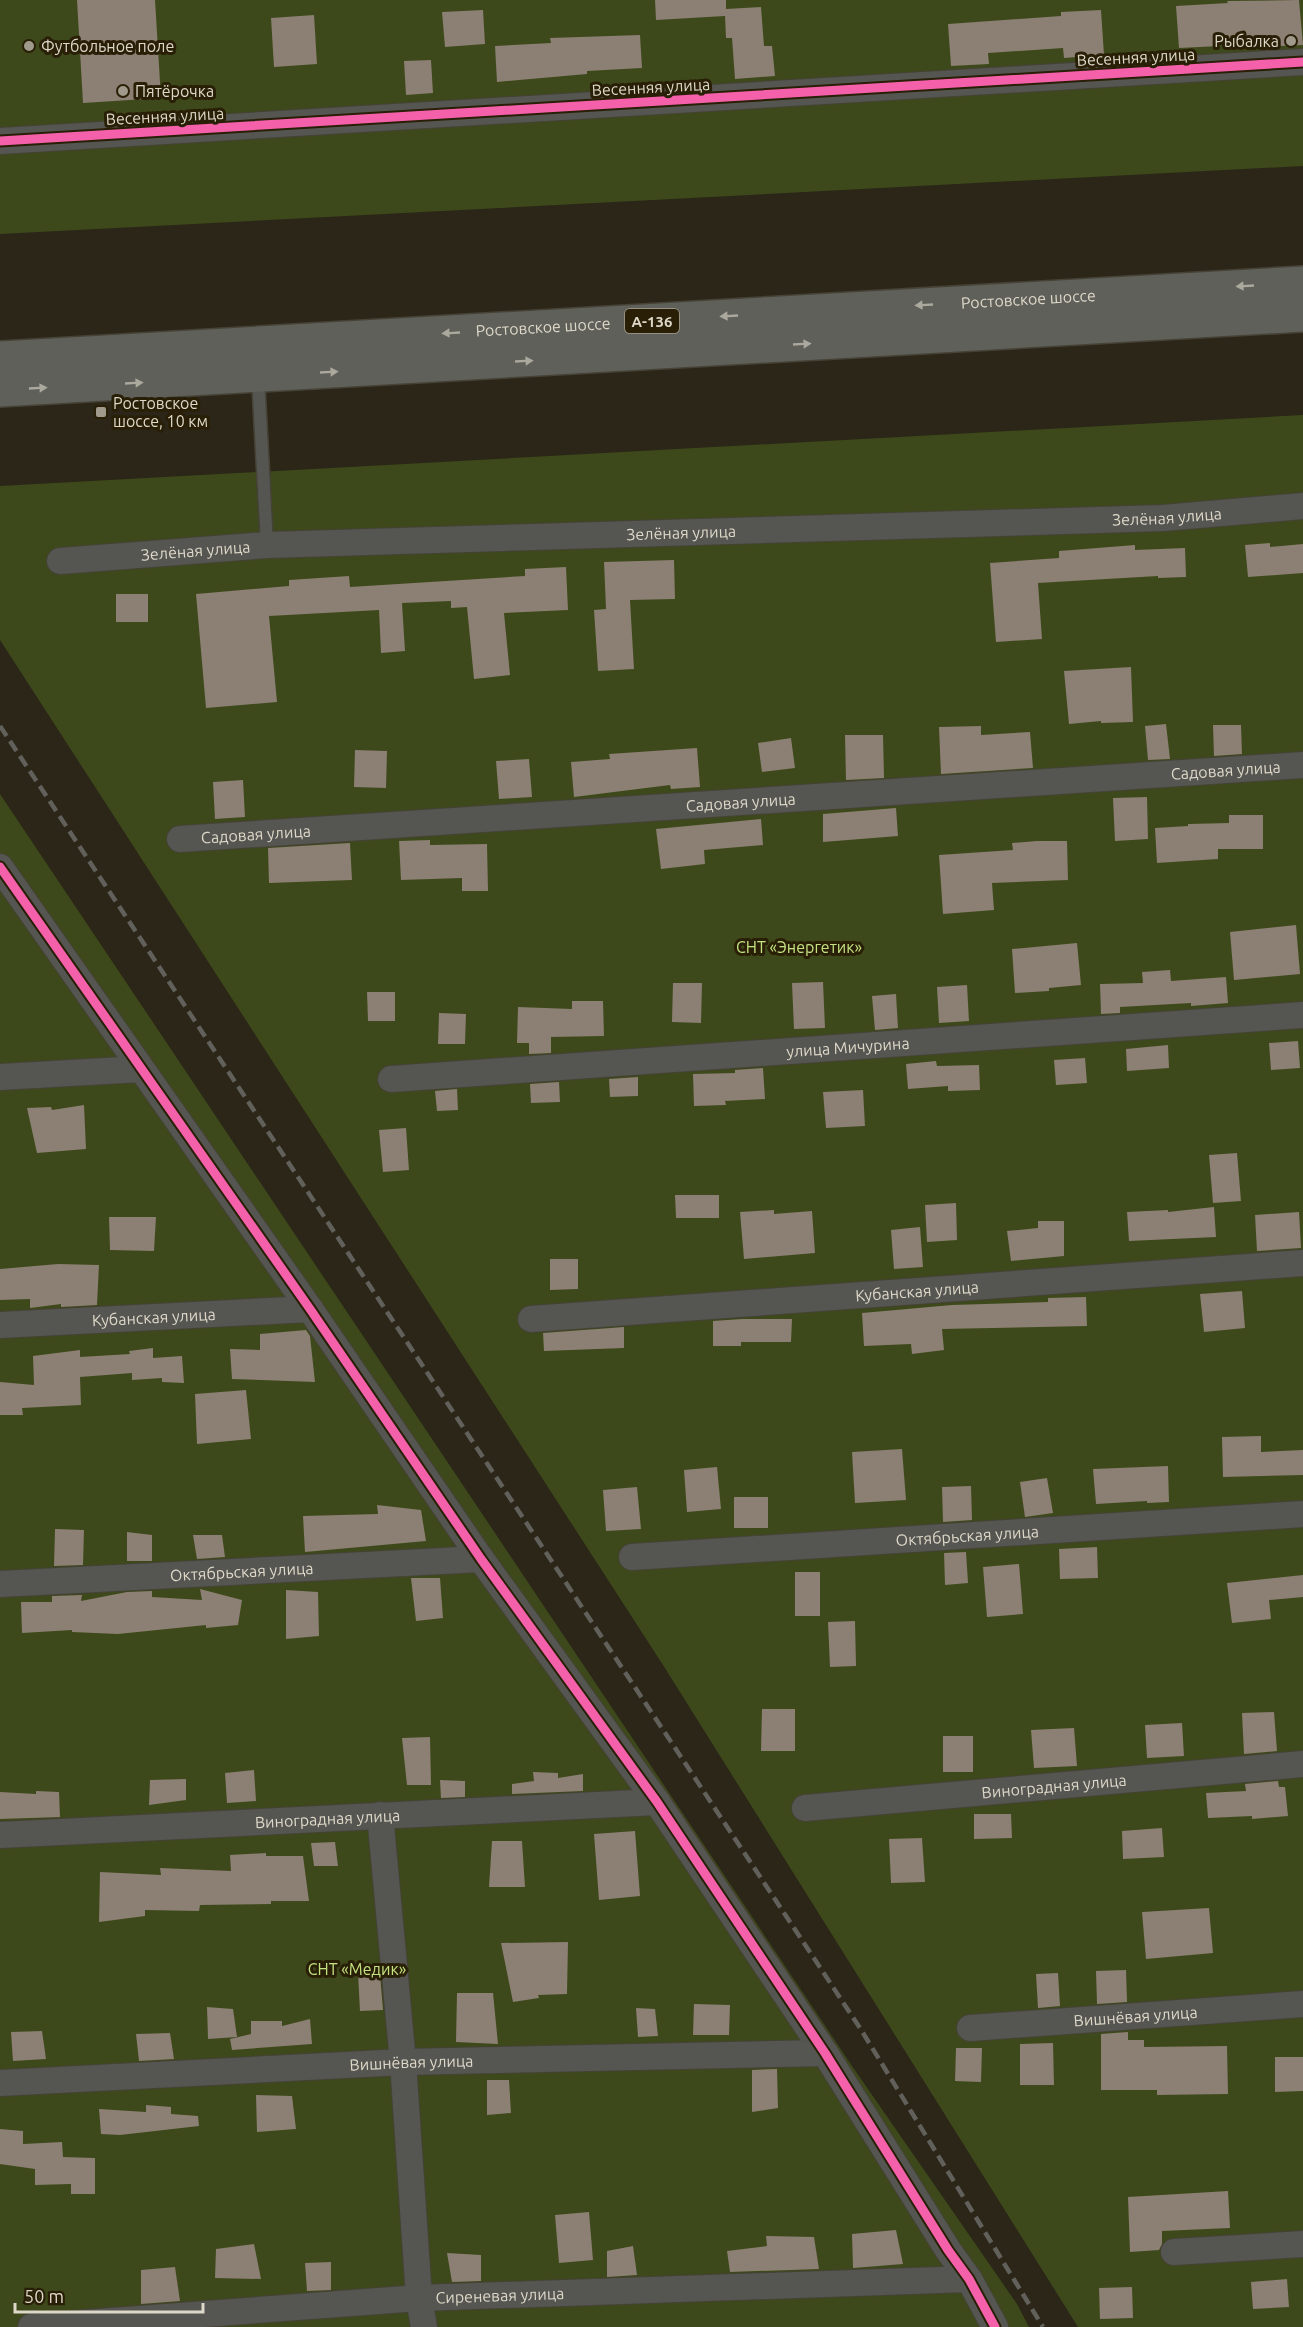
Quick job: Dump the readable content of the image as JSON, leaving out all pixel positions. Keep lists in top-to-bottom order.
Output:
{
  "streets": {
    "highway": ["Ростовское шоссе", "А-136"],
    "street": [
      "Весенняя улица",
      "Зелёная улица",
      "Садовая улица",
      "улица Мичурина",
      "Кубанская улица",
      "Октябрьская улица",
      "Виноградная улица",
      "Вишнёвая улица",
      "Сиреневая улица"
    ]
  },
  "parks": ["СНТ «Энергетик»", "СНТ «Медик»"],
  "places": {
    "other": ["Рыбалка", "Футбольное поле", "Пятёрочка"],
    "transit": ["Ростовское шоссе, 10 км"]
  },
  "scale_bar": "50 m"
}
